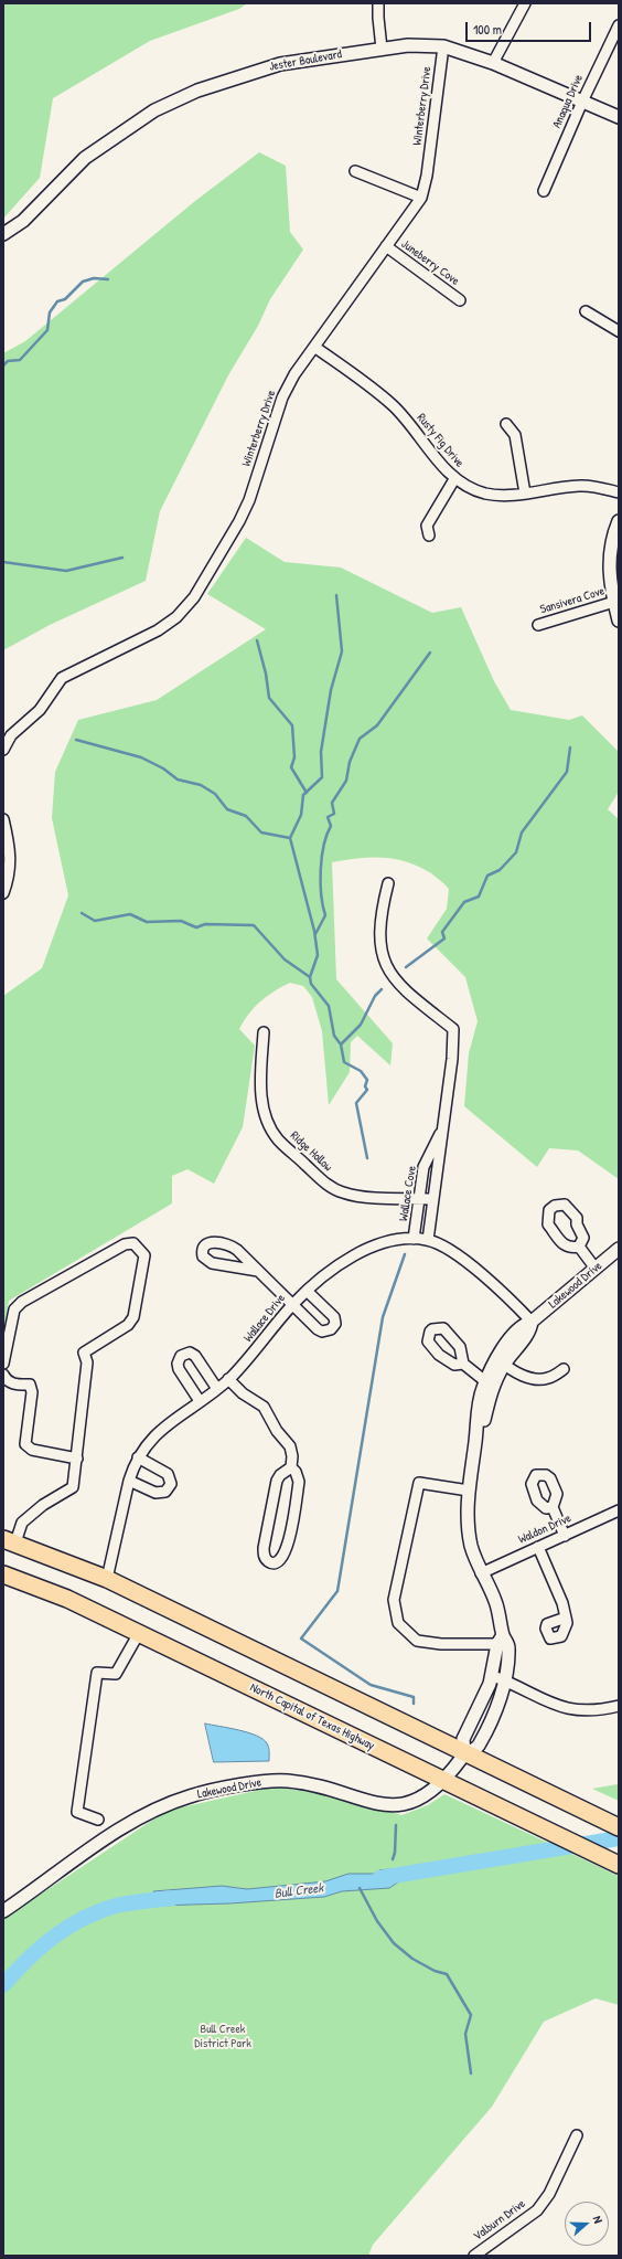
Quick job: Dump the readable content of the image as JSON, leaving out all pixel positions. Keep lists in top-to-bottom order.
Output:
{
  "streets": {
    "highway": ["North Capital of Texas Highway"],
    "street": [
      "Jester Boulevard",
      "Anaqua Drive",
      "Winterberry Drive",
      "Juneberry Cove",
      "Rusty Fig Drive",
      "Sansivera Cove",
      "Ridge Hollow",
      "Wallace Cove",
      "Lakewood Drive",
      "Wallace Drive",
      "Waldon Drive",
      "Valburn Drive"
    ]
  },
  "crossings": [
    ["Jester Boulevard", "Anaqua Drive"],
    ["Jester Boulevard", "Winterberry Drive"],
    ["Winterberry Drive", "Juneberry Cove"],
    ["Winterberry Drive", "Rusty Fig Drive"],
    ["Ridge Hollow", "Wallace Cove"],
    ["Wallace Cove", "Wallace Drive"],
    ["Lakewood Drive", "Wallace Drive"],
    ["Lakewood Drive", "Waldon Drive"],
    ["Lakewood Drive", "North Capital of Texas Highway"]
  ],
  "water": ["Bull Creek"],
  "parks": ["Bull Creek District Park"],
  "scale_bar": "100 m",
  "north": "right"
}
